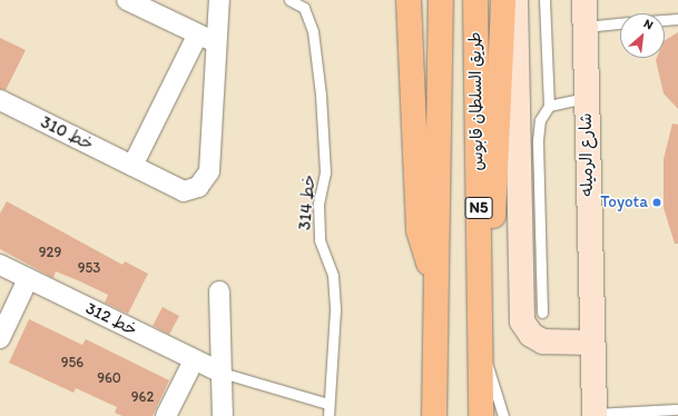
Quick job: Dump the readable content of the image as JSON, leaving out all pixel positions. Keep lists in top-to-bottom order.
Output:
{
  "streets": {
    "highway": ["طريق السلطان قابوس", "N5"],
    "street": ["خط 310", "شارع الرميله", "خط 312"],
    "lane": ["خط 314"]
  },
  "places": ["Toyota"],
  "house_numbers": [
    "929",
    "953",
    "956",
    "960",
    "962"
  ],
  "north": "top right"
}
